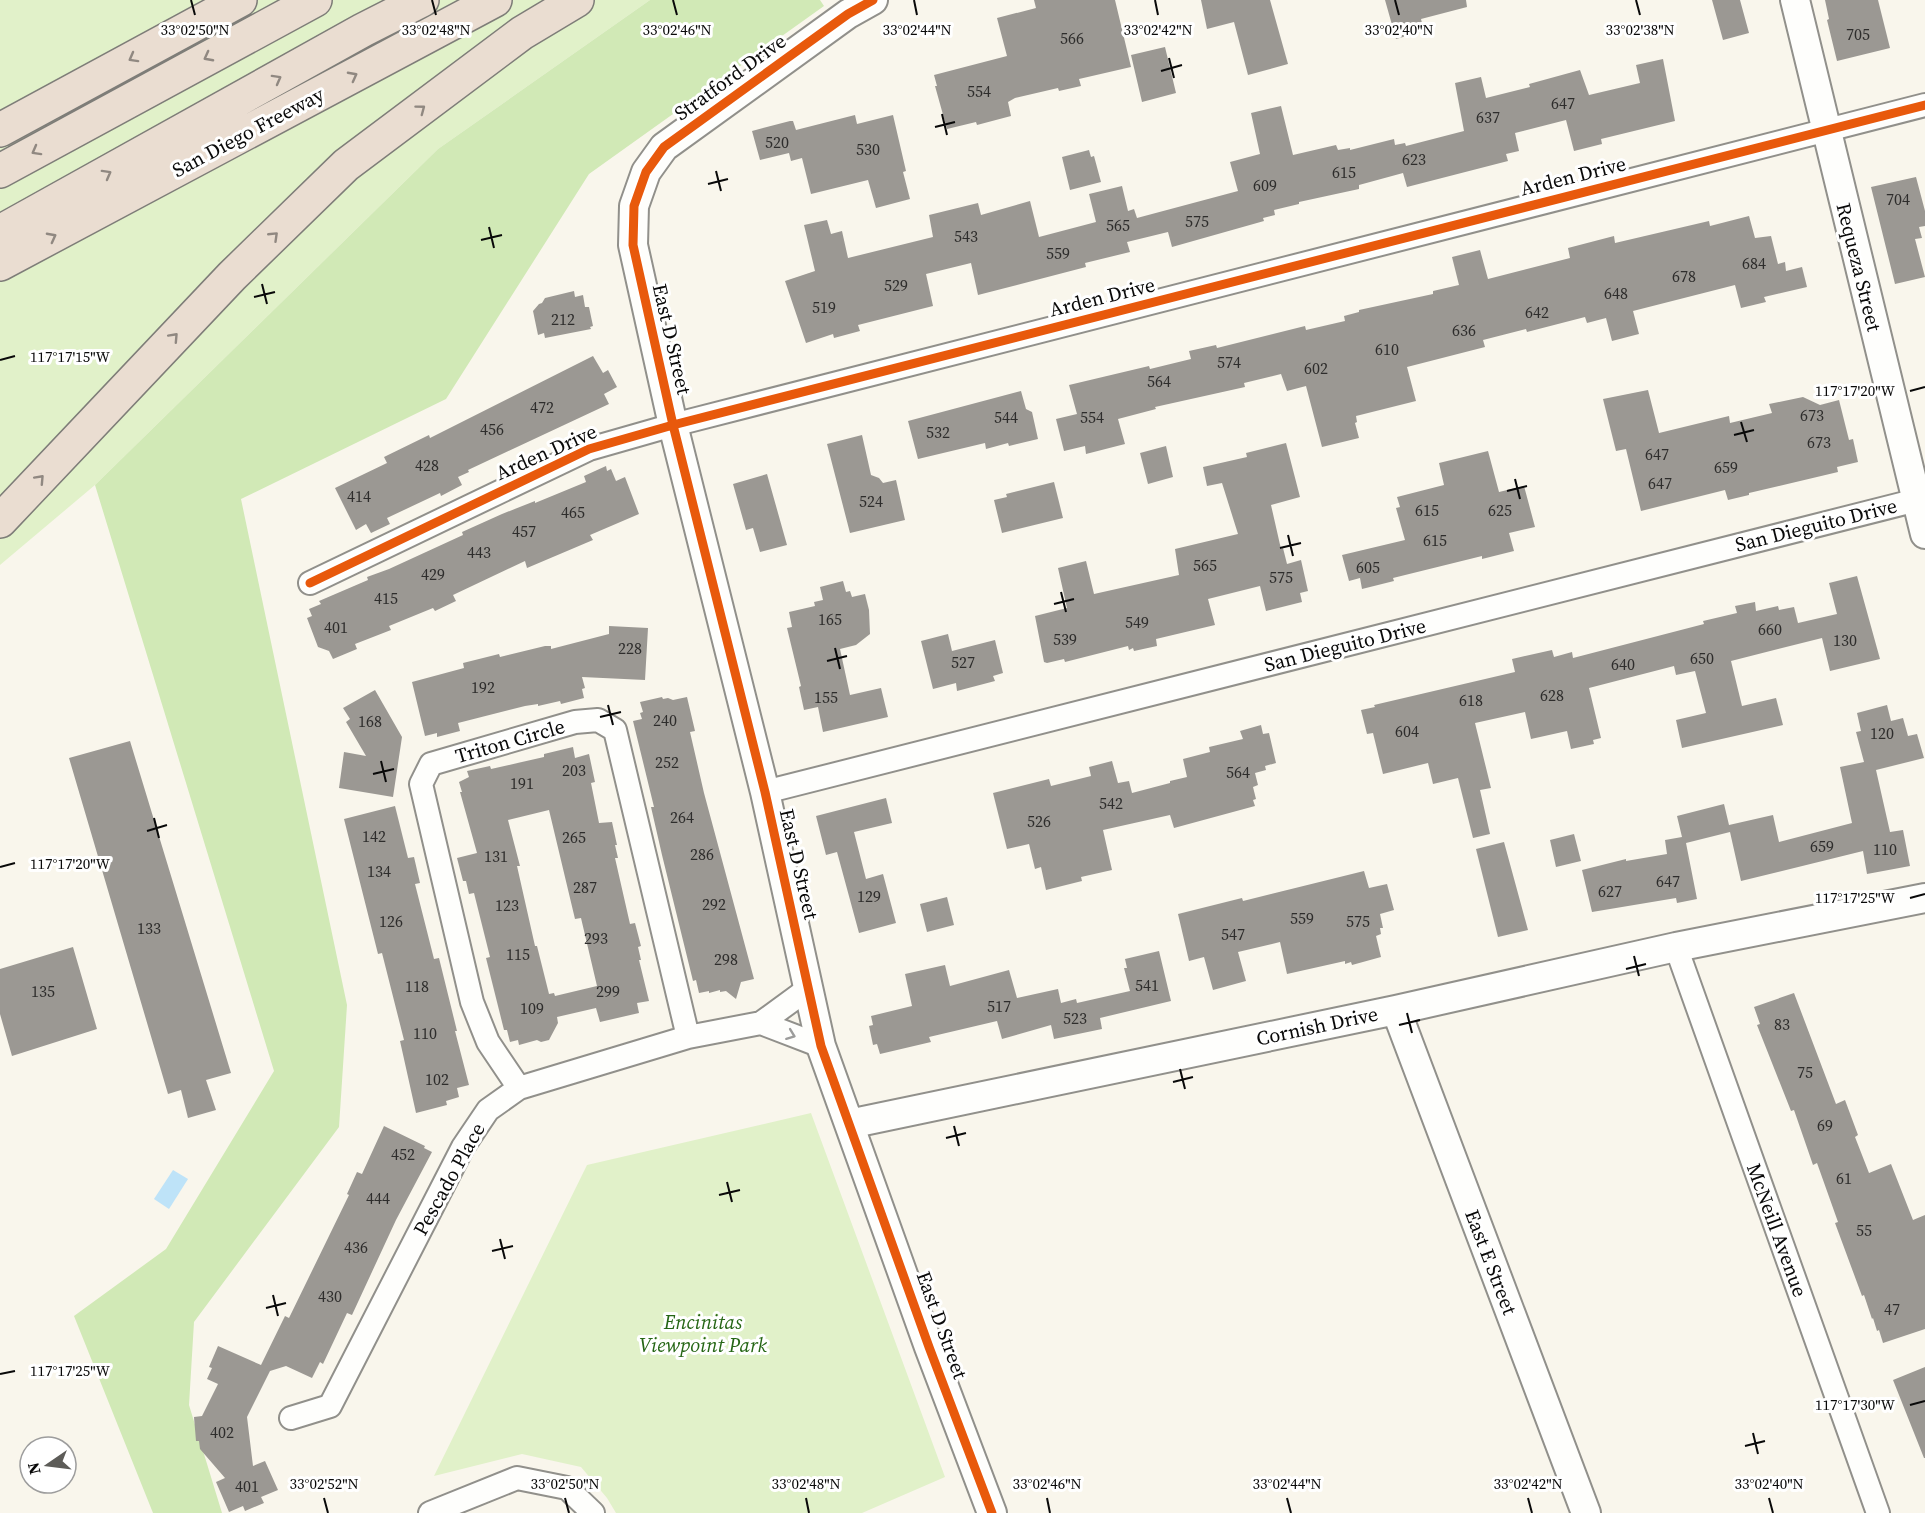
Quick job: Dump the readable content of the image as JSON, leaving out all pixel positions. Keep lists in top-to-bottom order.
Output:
{
  "streets": {
    "highway": ["San Diego Freeway"],
    "street": [
      "Stratford Drive",
      "Arden Drive",
      "Requeza Street",
      "East D Street",
      "San Dieguito Drive",
      "Triton Circle",
      "Cornish Drive",
      "Pescado Place",
      "McNeill Avenue",
      "East E Street"
    ]
  },
  "crossings": [
    ["Stratford Drive", "East D Street"],
    ["Arden Drive", "Requeza Street"],
    ["Arden Drive", "East D Street"],
    ["Requeza Street", "San Dieguito Drive"],
    ["East D Street", "San Dieguito Drive"],
    ["East D Street", "Cornish Drive"],
    ["East D Street", "Pescado Place"],
    ["Triton Circle", "Pescado Place"],
    ["Cornish Drive", "McNeill Avenue"],
    ["Cornish Drive", "East E Street"]
  ],
  "parks": ["Encinitas Viewpoint Park"],
  "house_numbers": [
    "705",
    "566",
    "554",
    "647",
    "637",
    "520",
    "530",
    "623",
    "615",
    "609",
    "704",
    "575",
    "565",
    "543",
    "559",
    "684",
    "678",
    "529",
    "648",
    "519",
    "642",
    "212",
    "636",
    "610",
    "574",
    "602",
    "564",
    "472",
    "673",
    "544",
    "554",
    "456",
    "532",
    "673",
    "647",
    "428",
    "659",
    "647",
    "414",
    "524",
    "615",
    "625",
    "465",
    "457",
    "615",
    "443",
    "565",
    "605",
    "429",
    "575",
    "415",
    "165",
    "549",
    "401",
    "660",
    "539",
    "130",
    "228",
    "650",
    "527",
    "640",
    "192",
    "628",
    "155",
    "618",
    "240",
    "168",
    "604",
    "120",
    "252",
    "203",
    "564",
    "191",
    "542",
    "264",
    "526",
    "142",
    "265",
    "659",
    "110",
    "286",
    "131",
    "134",
    "647",
    "287",
    "627",
    "129",
    "292",
    "123",
    "559",
    "126",
    "575",
    "133",
    "547",
    "293",
    "115",
    "298",
    "541",
    "118",
    "135",
    "299",
    "517",
    "109",
    "523",
    "83",
    "110",
    "75",
    "102",
    "69",
    "452",
    "61",
    "444",
    "55",
    "436",
    "430",
    "47",
    "402",
    "401"
  ],
  "north": "left",
  "coordinates": [
    "33°02'38\"N",
    "33°02'50\"N",
    "33°02'48\"N",
    "33°02'46\"N",
    "33°02'44\"N",
    "33°02'42\"N",
    "33°02'40\"N",
    "117°17'15\"W",
    "117°17'20\"W",
    "117°17'25\"W",
    "117°17'30\"W",
    "33°02'52\"N"
  ]
}
